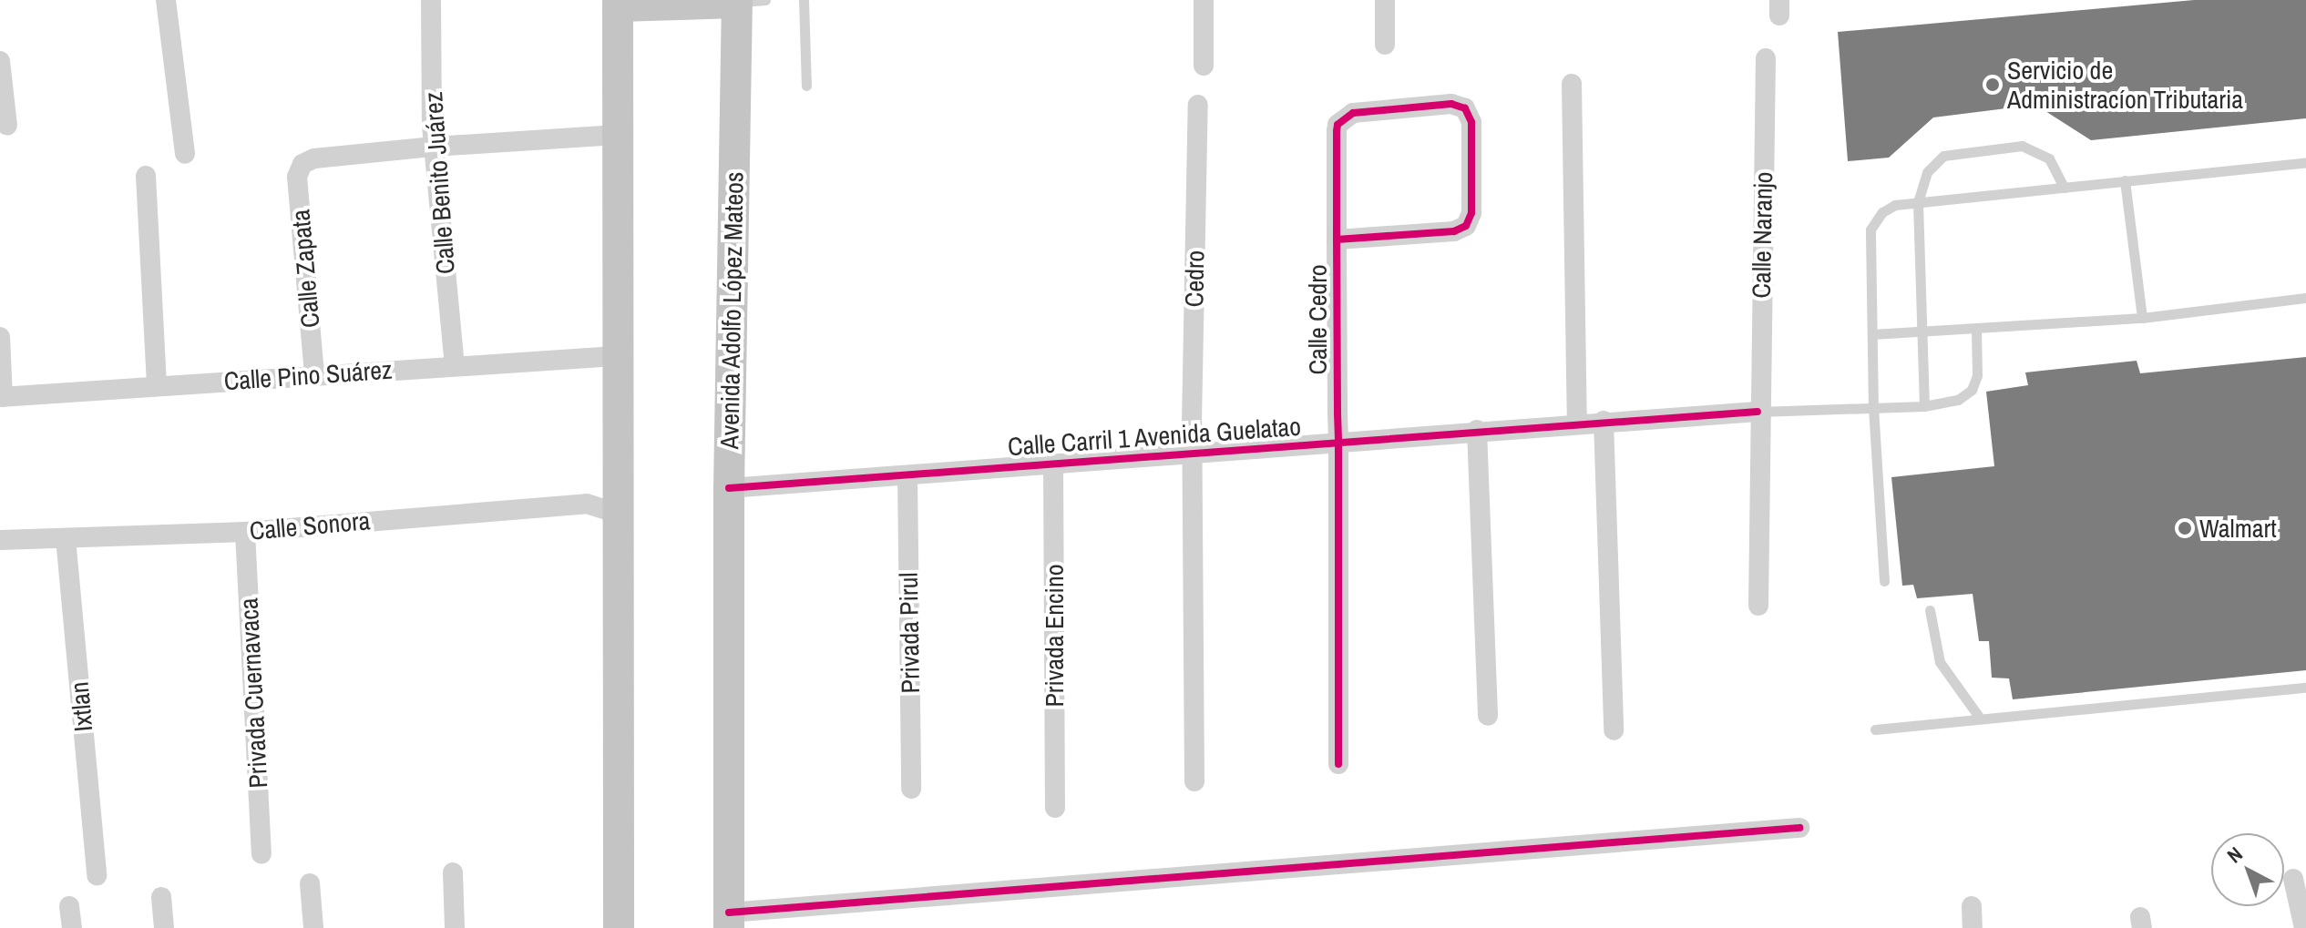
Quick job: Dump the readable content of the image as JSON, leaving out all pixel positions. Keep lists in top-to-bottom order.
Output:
{
  "streets": {
    "main road": ["Avenida Adolfo López Mateos"],
    "street": [
      "Calle Benito Juárez",
      "Calle Naranjo",
      "Calle Zapata",
      "Cedro",
      "Calle Cedro",
      "Calle Pino Suárez",
      "Calle Carril 1 Avenida Guelatao",
      "Calle Sonora",
      "Privada Pirul",
      "Privada Encino",
      "Privada Cuernavaca",
      "Ixtlan"
    ]
  },
  "crossings": [
    ["Calle Benito Juárez", "Calle Zapata"],
    ["Calle Benito Juárez", "Calle Pino Suárez"],
    ["Calle Naranjo", "Calle Carril 1 Avenida Guelatao"],
    ["Calle Zapata", "Calle Pino Suárez"],
    ["Cedro", "Calle Carril 1 Avenida Guelatao"],
    ["Avenida Adolfo López Mateos", "Calle Carril 1 Avenida Guelatao"],
    ["Calle Cedro", "Calle Carril 1 Avenida Guelatao"],
    ["Calle Carril 1 Avenida Guelatao", "Privada Pirul"],
    ["Calle Carril 1 Avenida Guelatao", "Privada Encino"],
    ["Calle Sonora", "Privada Cuernavaca"],
    ["Calle Sonora", "Ixtlan"]
  ],
  "places": ["Servicio de Administracíon Tributaria", "Walmart"],
  "north": "top left"
}
